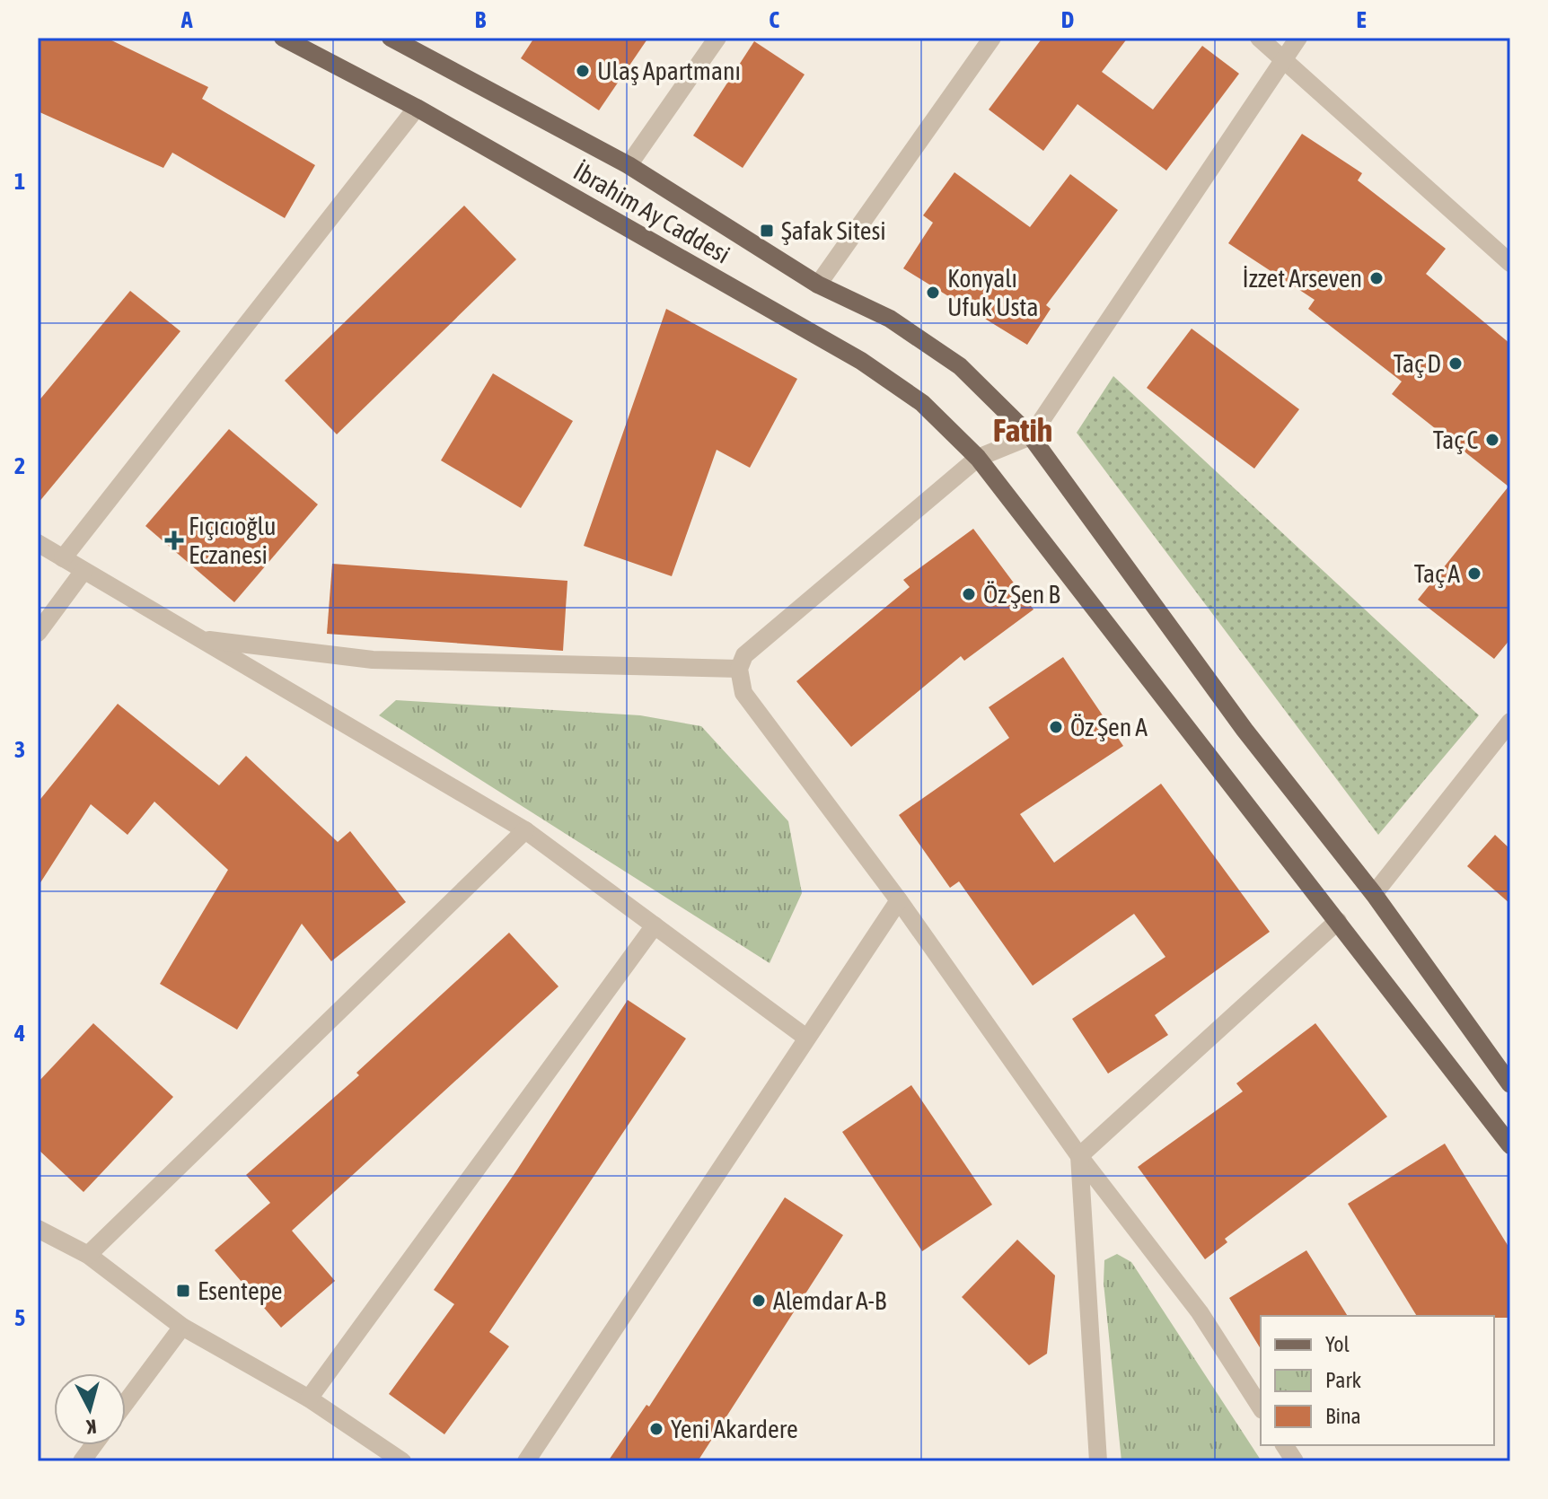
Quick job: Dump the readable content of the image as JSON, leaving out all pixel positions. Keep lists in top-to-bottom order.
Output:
{
  "streets": {
    "main road": ["İbrahim Ay Caddesi"]
  },
  "districts": ["Fatih"],
  "places": {
    "other": [
      "Ulaş Apartmanı",
      "İzzet Arseven",
      "Konyalı Ufuk Usta",
      "Taç D",
      "Taç C",
      "Taç A",
      "Öz Şen B",
      "Öz Şen A",
      "Alemdar A-B",
      "Yeni Akardere"
    ],
    "transit": ["Şafak Sitesi", "Esentepe"],
    "health": ["Fıçıcıoğlu Eczanesi"]
  },
  "legend": ["Yol", "Park", "Bina"],
  "north": "bottom",
  "grid": {
    "columns": [
      "A",
      "B",
      "C",
      "D",
      "E"
    ],
    "rows": [
      "1",
      "2",
      "3",
      "4",
      "5"
    ]
  }
}
